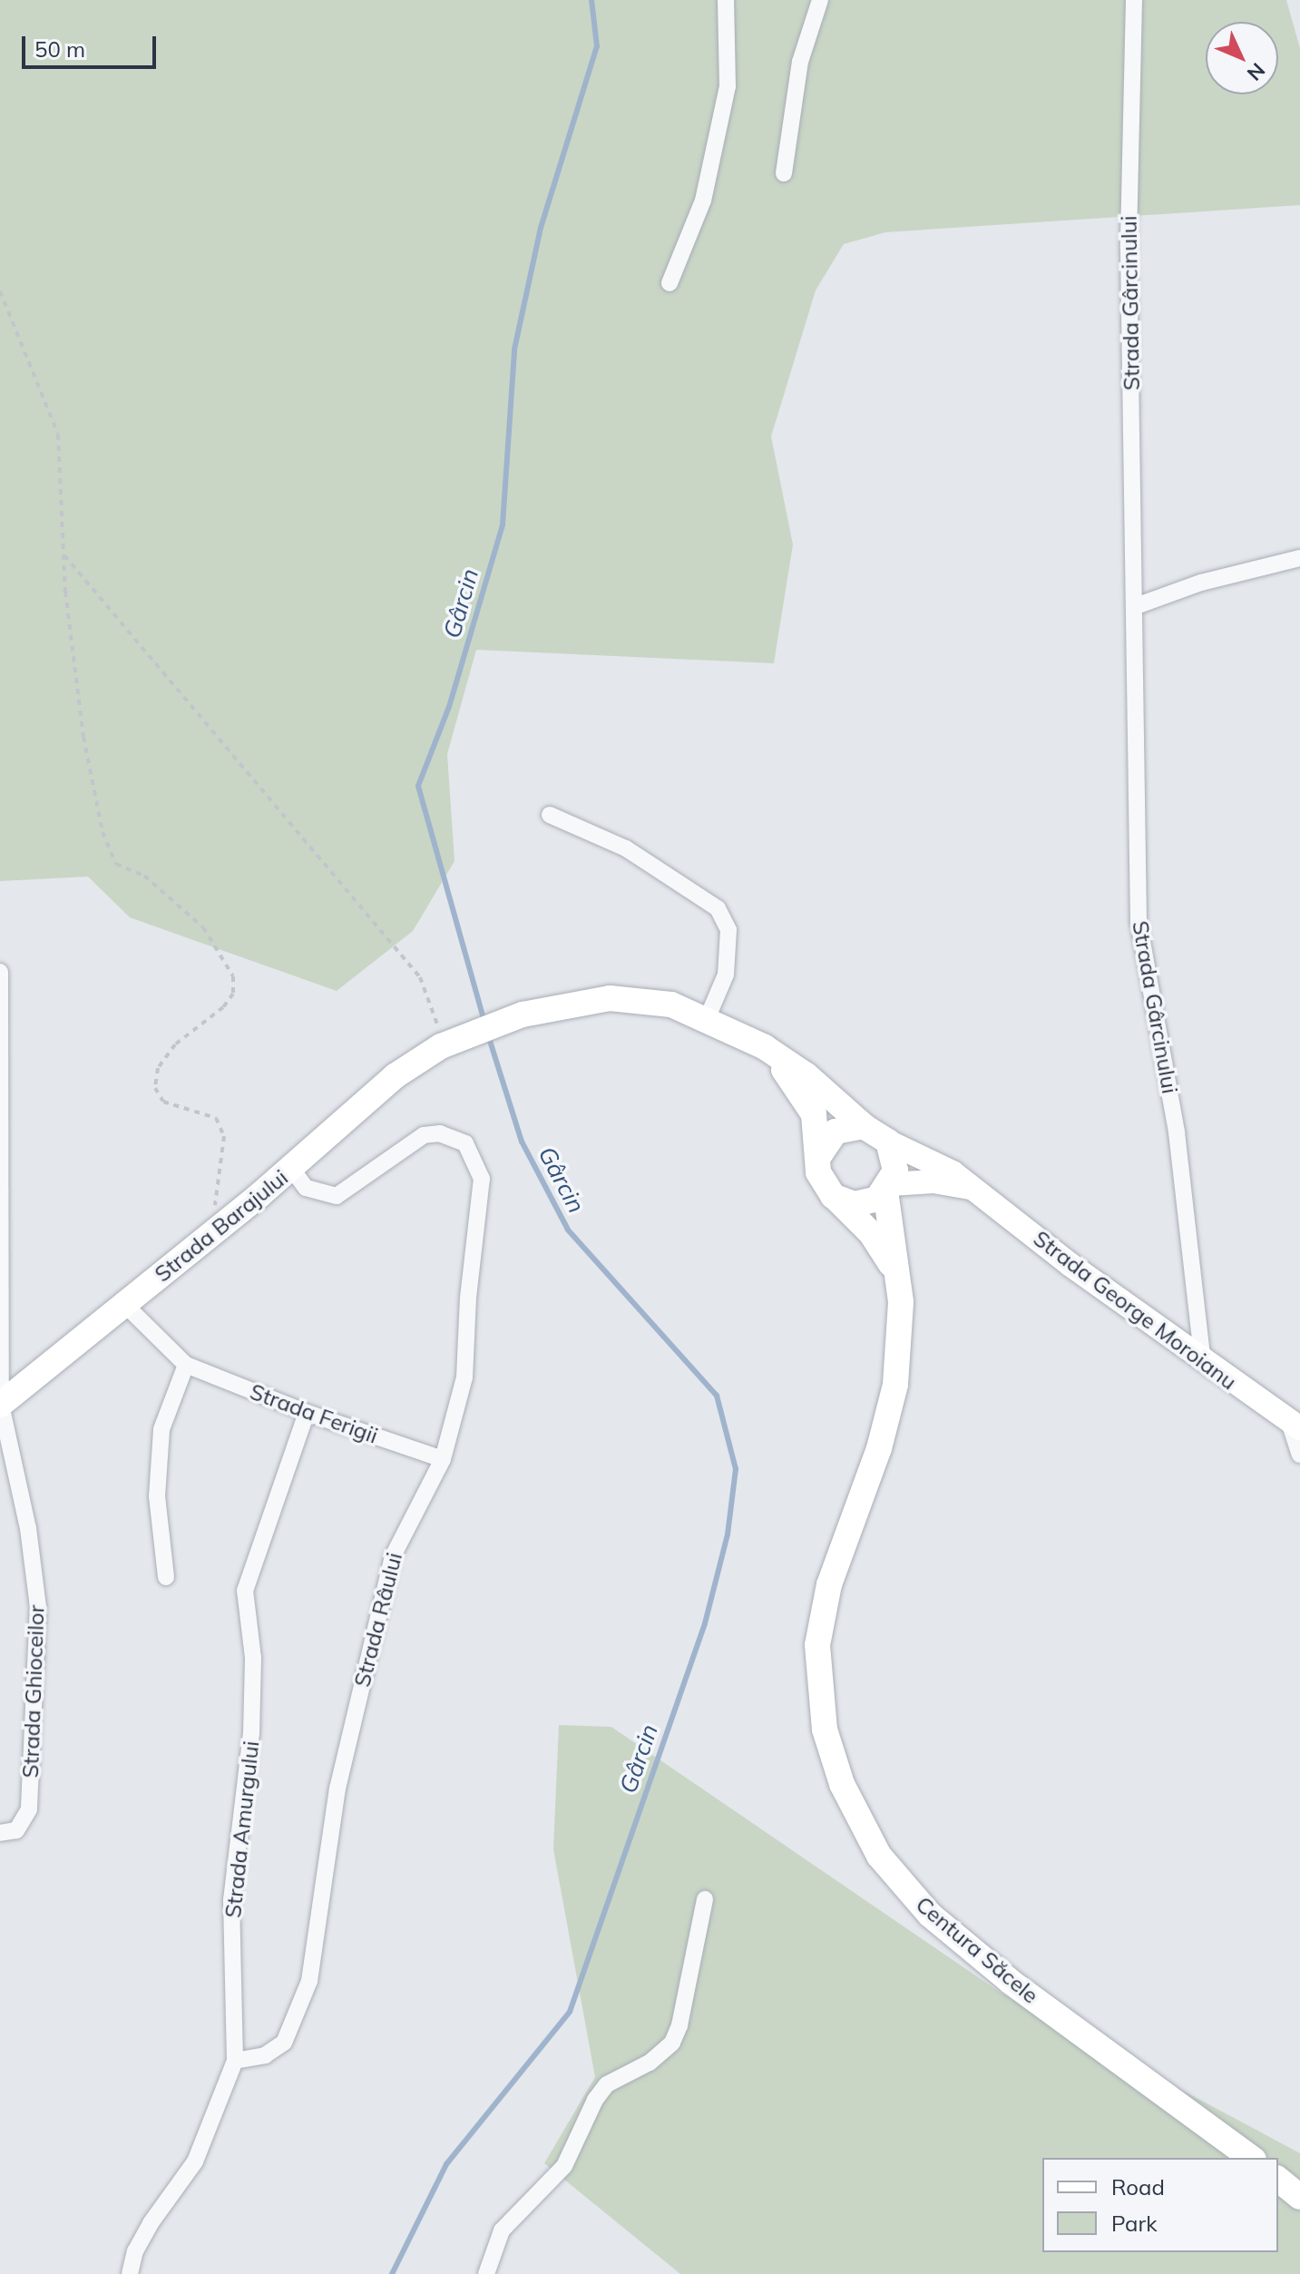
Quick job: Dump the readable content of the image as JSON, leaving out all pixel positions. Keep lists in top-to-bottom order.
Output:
{
  "streets": {
    "main road": ["Strada Barajului", "Strada George Moroianu", "Centura Săcele"],
    "street": [
      "Strada Gârcinului",
      "Strada Ferigii",
      "Strada Râului",
      "Strada Ghioceilor",
      "Strada Amurgului"
    ]
  },
  "crossings": [
    ["Strada Gârcinului", "Strada George Moroianu"],
    ["Strada Barajului", "Strada Ferigii"],
    ["Strada Barajului", "Strada Râului"],
    ["Strada Barajului", "Strada Ghioceilor"],
    ["Strada George Moroianu", "Centura Săcele"],
    ["Strada Ferigii", "Strada Râului"],
    ["Strada Ferigii", "Strada Amurgului"],
    ["Strada Râului", "Strada Amurgului"]
  ],
  "water": ["Gârcin"],
  "legend": ["Road", "Park"],
  "scale_bar": "50 m",
  "north": "bottom right"
}
